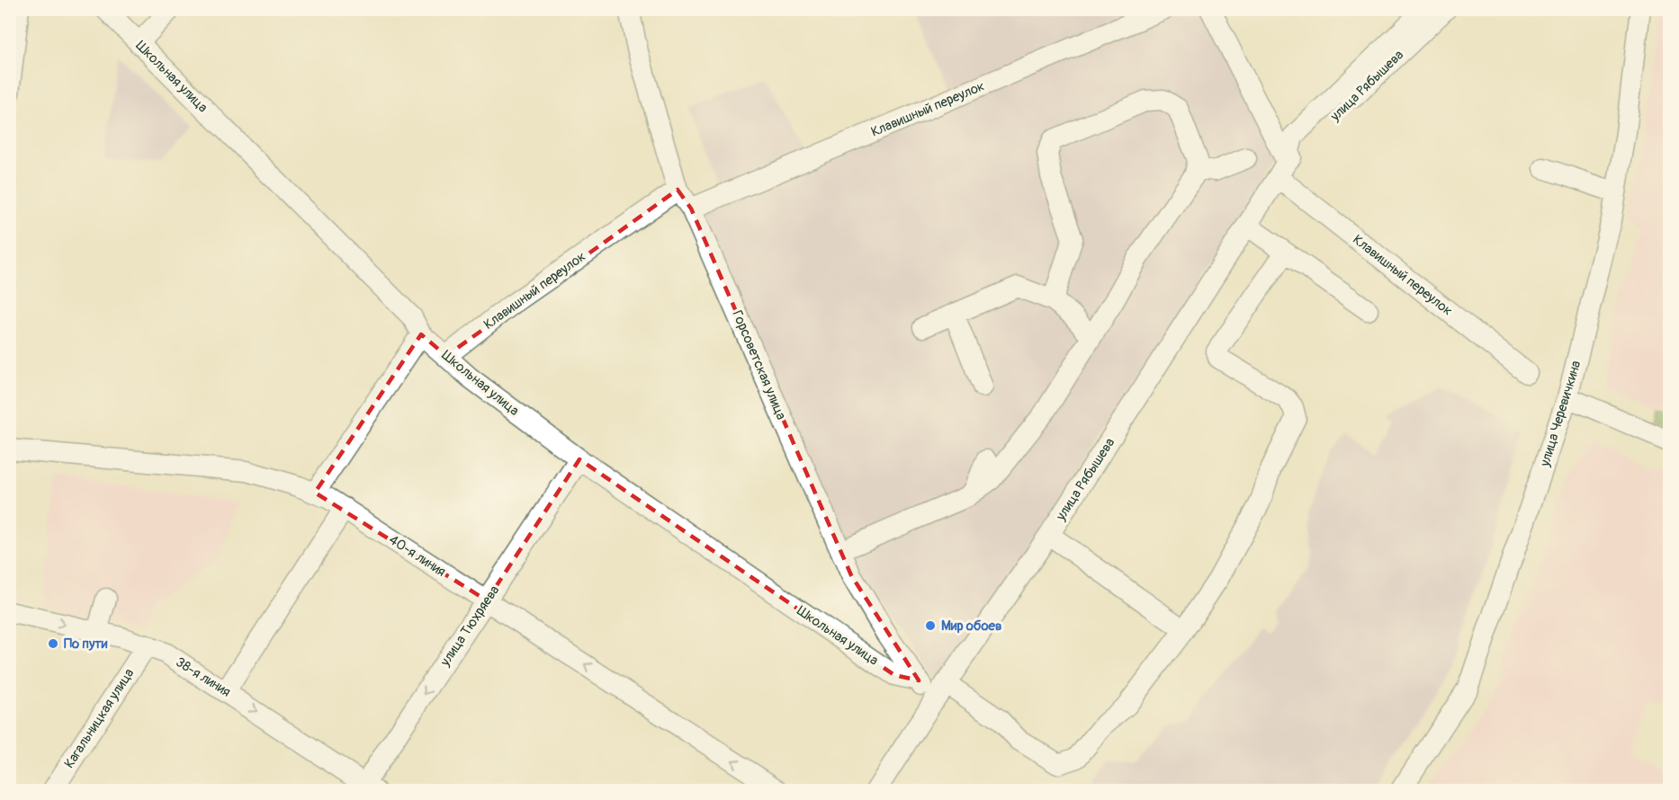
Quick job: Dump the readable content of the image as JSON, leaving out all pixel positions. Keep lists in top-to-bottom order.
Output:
{
  "streets": {
    "street": [
      "Школьная улица",
      "улица Рябышева",
      "Клавишный переулок",
      "Горсоветская улица",
      "улица Черевичкина",
      "40-я линия",
      "улица Тюхряева",
      "38-я линия",
      "Кагальницкая улица"
    ]
  },
  "crossings": [
    ["Школьная улица", "Клавишный переулок"],
    ["Школьная улица", "Горсоветская улица"],
    ["Школьная улица", "улица Тюхряева"],
    ["улица Рябышева", "Клавишный переулок"],
    ["улица Рябышева", "Горсоветская улица"],
    ["Клавишный переулок", "Горсоветская улица"],
    ["40-я линия", "улица Тюхряева"],
    ["улица Тюхряева", "38-я линия"],
    ["38-я линия", "Кагальницкая улица"]
  ],
  "one_way": ["40-я линия", "38-я линия"],
  "places": ["Мир обоев", "По пути"]
}
